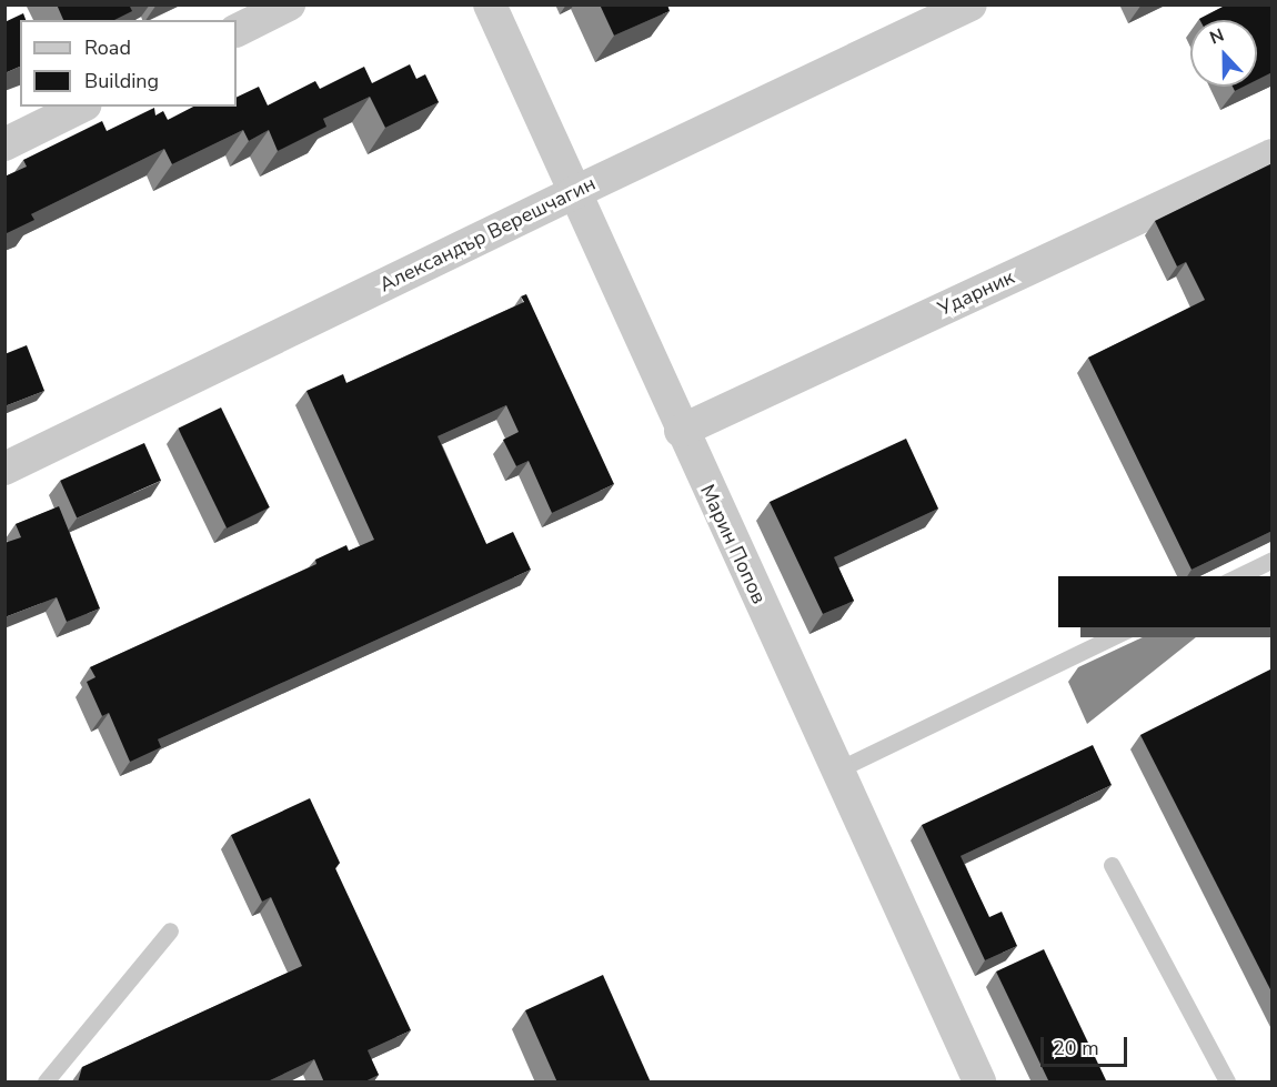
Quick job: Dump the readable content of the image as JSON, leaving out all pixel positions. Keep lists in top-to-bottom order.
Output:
{
  "streets": {
    "street": ["Александър Верешчагин", "Ударник", "Марин Попов"]
  },
  "crossings": [
    ["Александър Верешчагин", "Марин Попов"],
    ["Ударник", "Марин Попов"]
  ],
  "legend": ["Road", "Building"],
  "scale_bar": "20 m",
  "north": "top"
}
